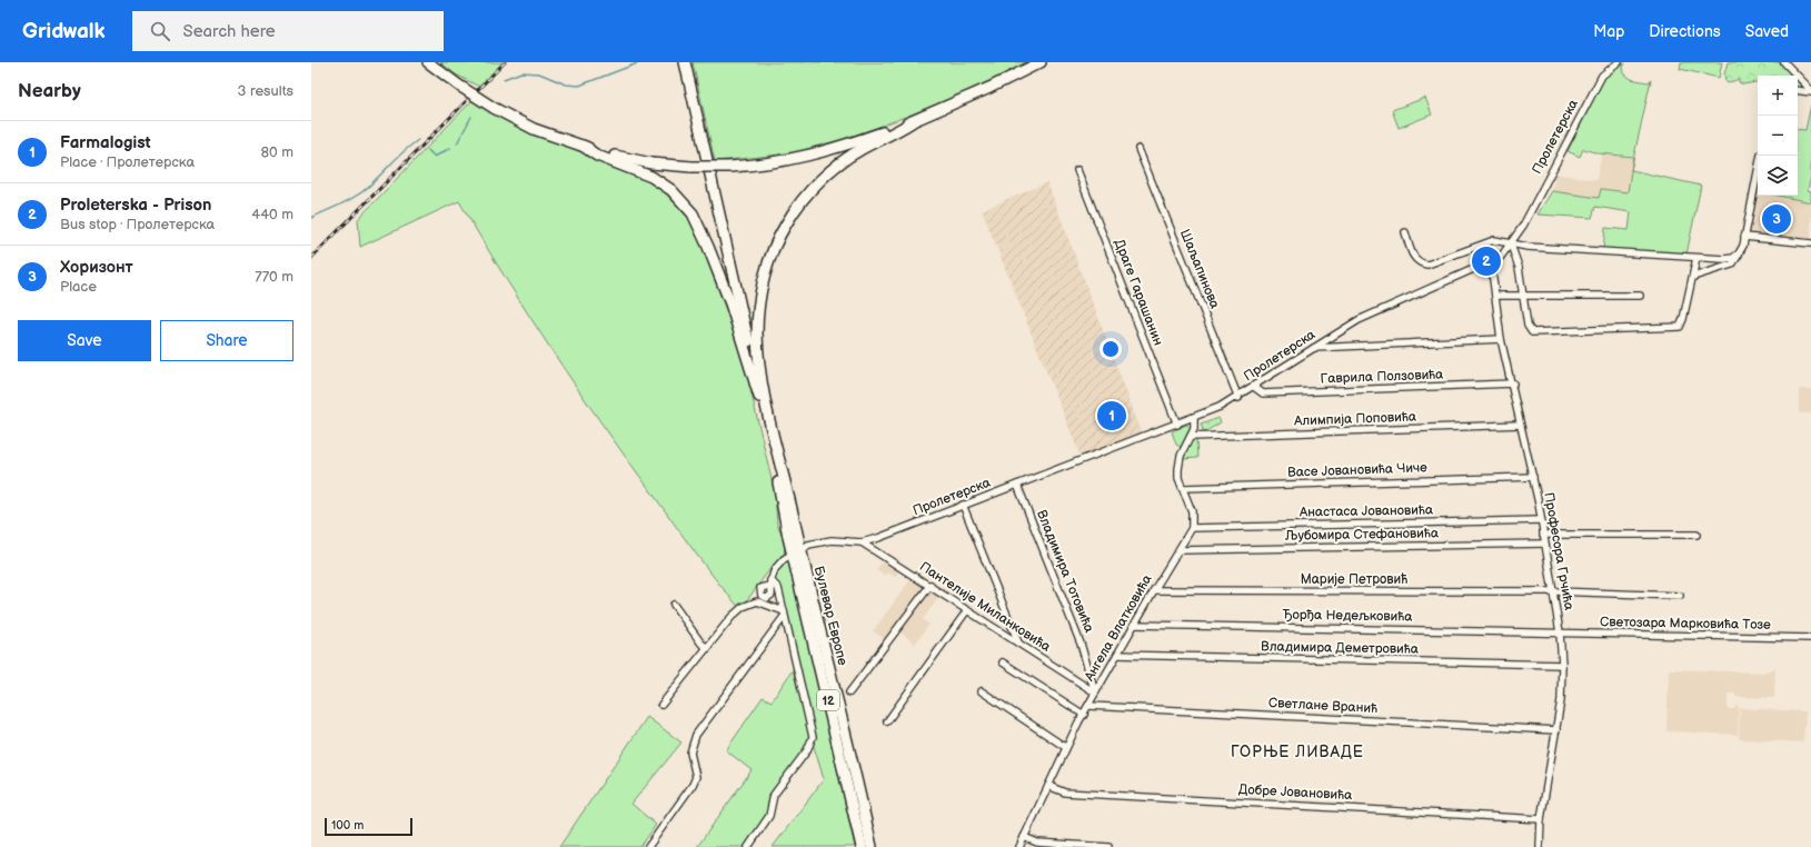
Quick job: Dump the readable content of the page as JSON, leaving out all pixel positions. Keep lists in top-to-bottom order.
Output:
{
  "streets": {
    "main road": ["Булевар Европе", "12"],
    "street": [
      "Пролетерска",
      "Шаљапинова",
      "Драге Гарашанин",
      "Гаврила Ползовића",
      "Алимпија Поповића",
      "Васе Јовановића Чиче",
      "Анастаса Јовановића",
      "Љубомира Стефановића",
      "Професора Грчића",
      "Владимира Тотовића",
      "Марије Петровић",
      "Пантелије Миланковића",
      "Ђорђа Недељковића",
      "Светозара Марковића Тозе",
      "Ангела Влатковића",
      "Владимира Деметровића",
      "Светлане Вранић",
      "Добре Јовановића"
    ]
  },
  "crossings": [
    ["Пролетерска", "Шаљапинова"],
    ["Пролетерска", "Драге Гарашанин"],
    ["Пролетерска", "Гаврила Ползовића"],
    ["Пролетерска", "Професора Грчића"],
    ["Пролетерска", "Владимира Тотовића"],
    ["Пролетерска", "Пантелије Миланковића"],
    ["Пролетерска", "Булевар Европе"],
    ["Гаврила Ползовића", "Професора Грчића"],
    ["Алимпија Поповића", "Професора Грчића"],
    ["Васе Јовановића Чиче", "Професора Грчића"],
    ["Анастаса Јовановића", "Професора Грчића"],
    ["Анастаса Јовановића", "Ангела Влатковића"],
    ["Љубомира Стефановића", "Професора Грчића"],
    ["Љубомира Стефановића", "Ангела Влатковића"],
    ["Професора Грчића", "Марије Петровић"],
    ["Професора Грчића", "Ђорђа Недељковића"],
    ["Професора Грчића", "Светозара Марковића Тозе"],
    ["Професора Грчића", "Владимира Деметровића"],
    ["Професора Грчића", "Светлане Вранић"],
    ["Професора Грчића", "Добре Јовановића"],
    ["Владимира Тотовића", "Пантелије Миланковића"],
    ["Владимира Тотовића", "Ангела Влатковића"],
    ["Марије Петровић", "Ангела Влатковића"],
    ["Пантелије Миланковића", "Ангела Влатковића"],
    ["Ђорђа Недељковића", "Светозара Марковића Тозе"],
    ["Ђорђа Недељковића", "Ангела Влатковића"],
    ["Ангела Влатковића", "Владимира Деметровића"],
    ["Ангела Влатковића", "Светлане Вранић"],
    ["Ангела Влатковића", "Добре Јовановића"]
  ],
  "districts": ["ГОРЊЕ ЛИВАДЕ"],
  "scale_bar": "100 m",
  "page": {
    "header": "Gridwalk",
    "search": "Search here",
    "nav": ["Map", "Directions", "Saved"],
    "heading": ["Nearby", "3 results"],
    "map_buttons": ["+", "−"],
    "list": [
      {
        "mark": "1",
        "name": "Farmalogist",
        "note": "Place · Пролетерска",
        "value": "80 m"
      },
      {
        "mark": "2",
        "name": "Proleterska - Prison",
        "note": "Bus stop · Пролетерска",
        "value": "440 m"
      },
      {
        "mark": "3",
        "name": "Хоризонт",
        "note": "Place",
        "value": "770 m"
      }
    ],
    "pins": ["3", "2", "1"],
    "buttons": ["Save", "Share"],
    "scale": "100 m"
  }
}
